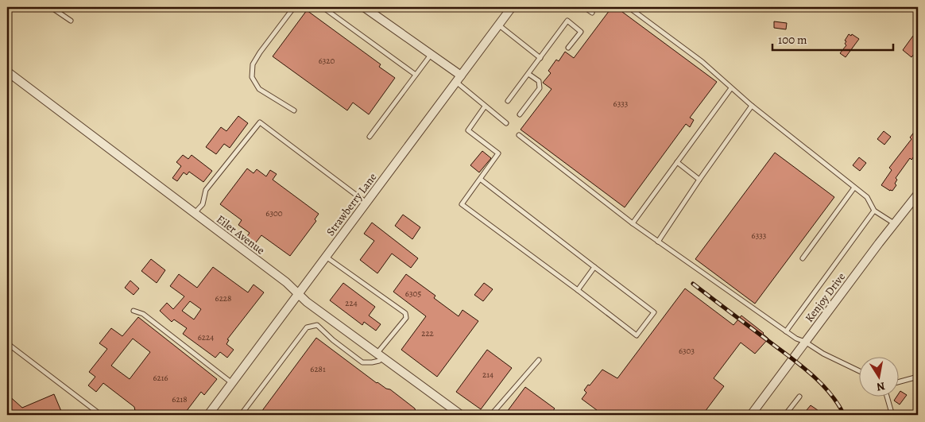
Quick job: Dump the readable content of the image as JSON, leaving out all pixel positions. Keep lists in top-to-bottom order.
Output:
{
  "streets": {
    "street": ["Strawberry Lane", "Eiler Avenue", "Kenjoy Drive"]
  },
  "crossings": [
    ["Strawberry Lane", "Eiler Avenue"]
  ],
  "house_numbers": [
    "6320",
    "6333",
    "6300",
    "6333",
    "6305",
    "6228",
    "224",
    "222",
    "6224",
    "6303",
    "6281",
    "214",
    "6216",
    "6218"
  ],
  "scale_bar": "100 m",
  "north": "bottom"
}
